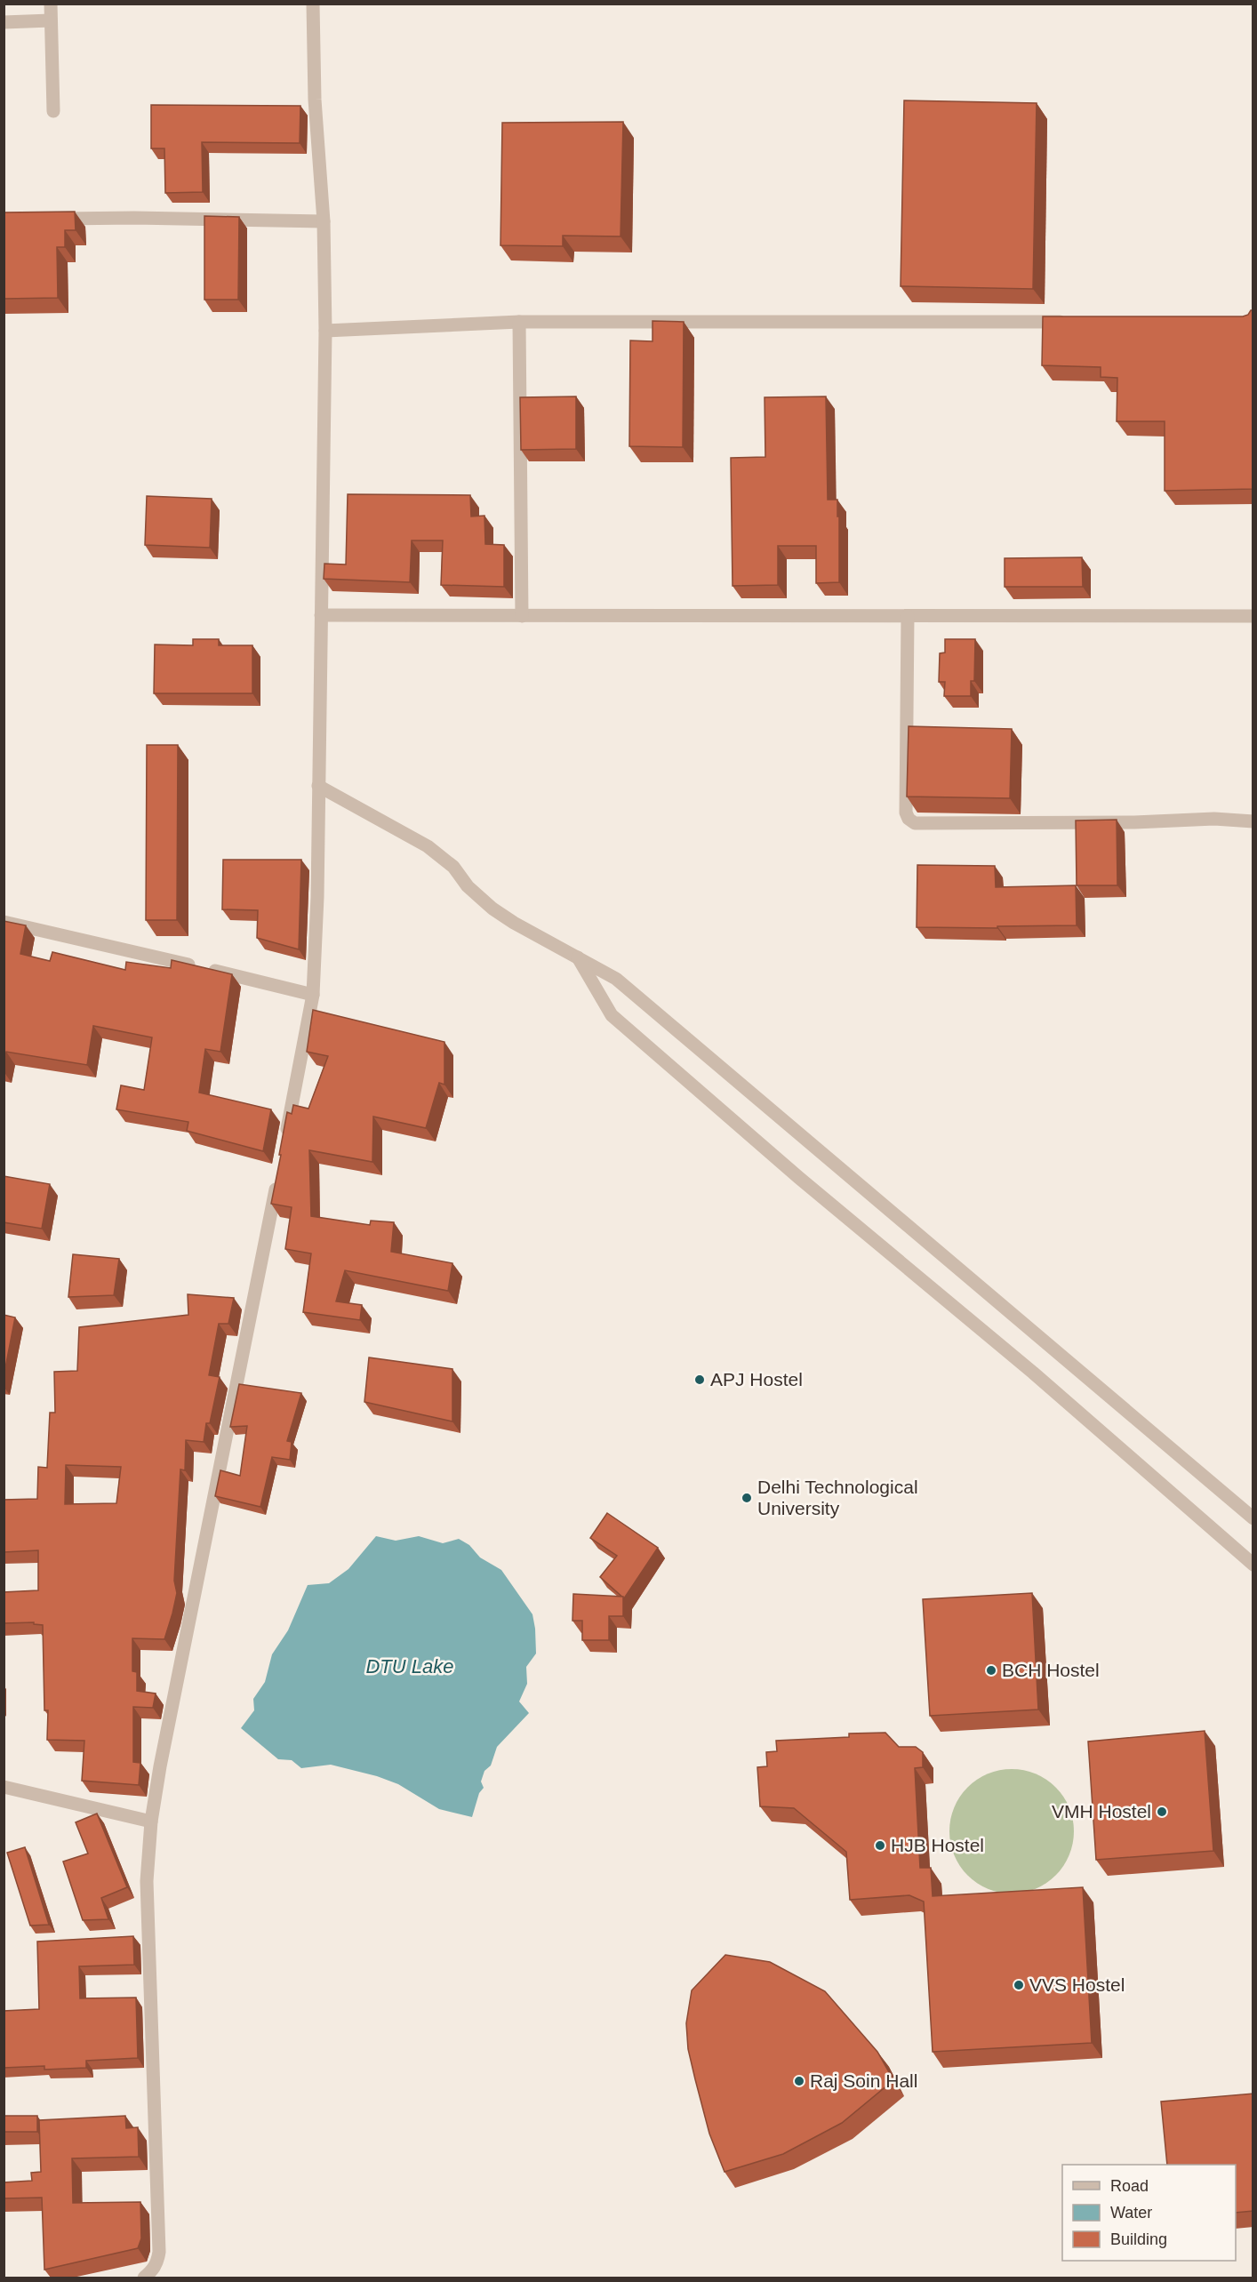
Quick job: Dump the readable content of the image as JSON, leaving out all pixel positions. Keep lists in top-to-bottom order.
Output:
{
  "water": ["DTU Lake"],
  "places": [
    "APJ Hostel",
    "Delhi Technological University",
    "BCH Hostel",
    "VMH Hostel",
    "HJB Hostel",
    "VVS Hostel",
    "Raj Soin Hall"
  ],
  "legend": ["Road", "Water", "Building"]
}
